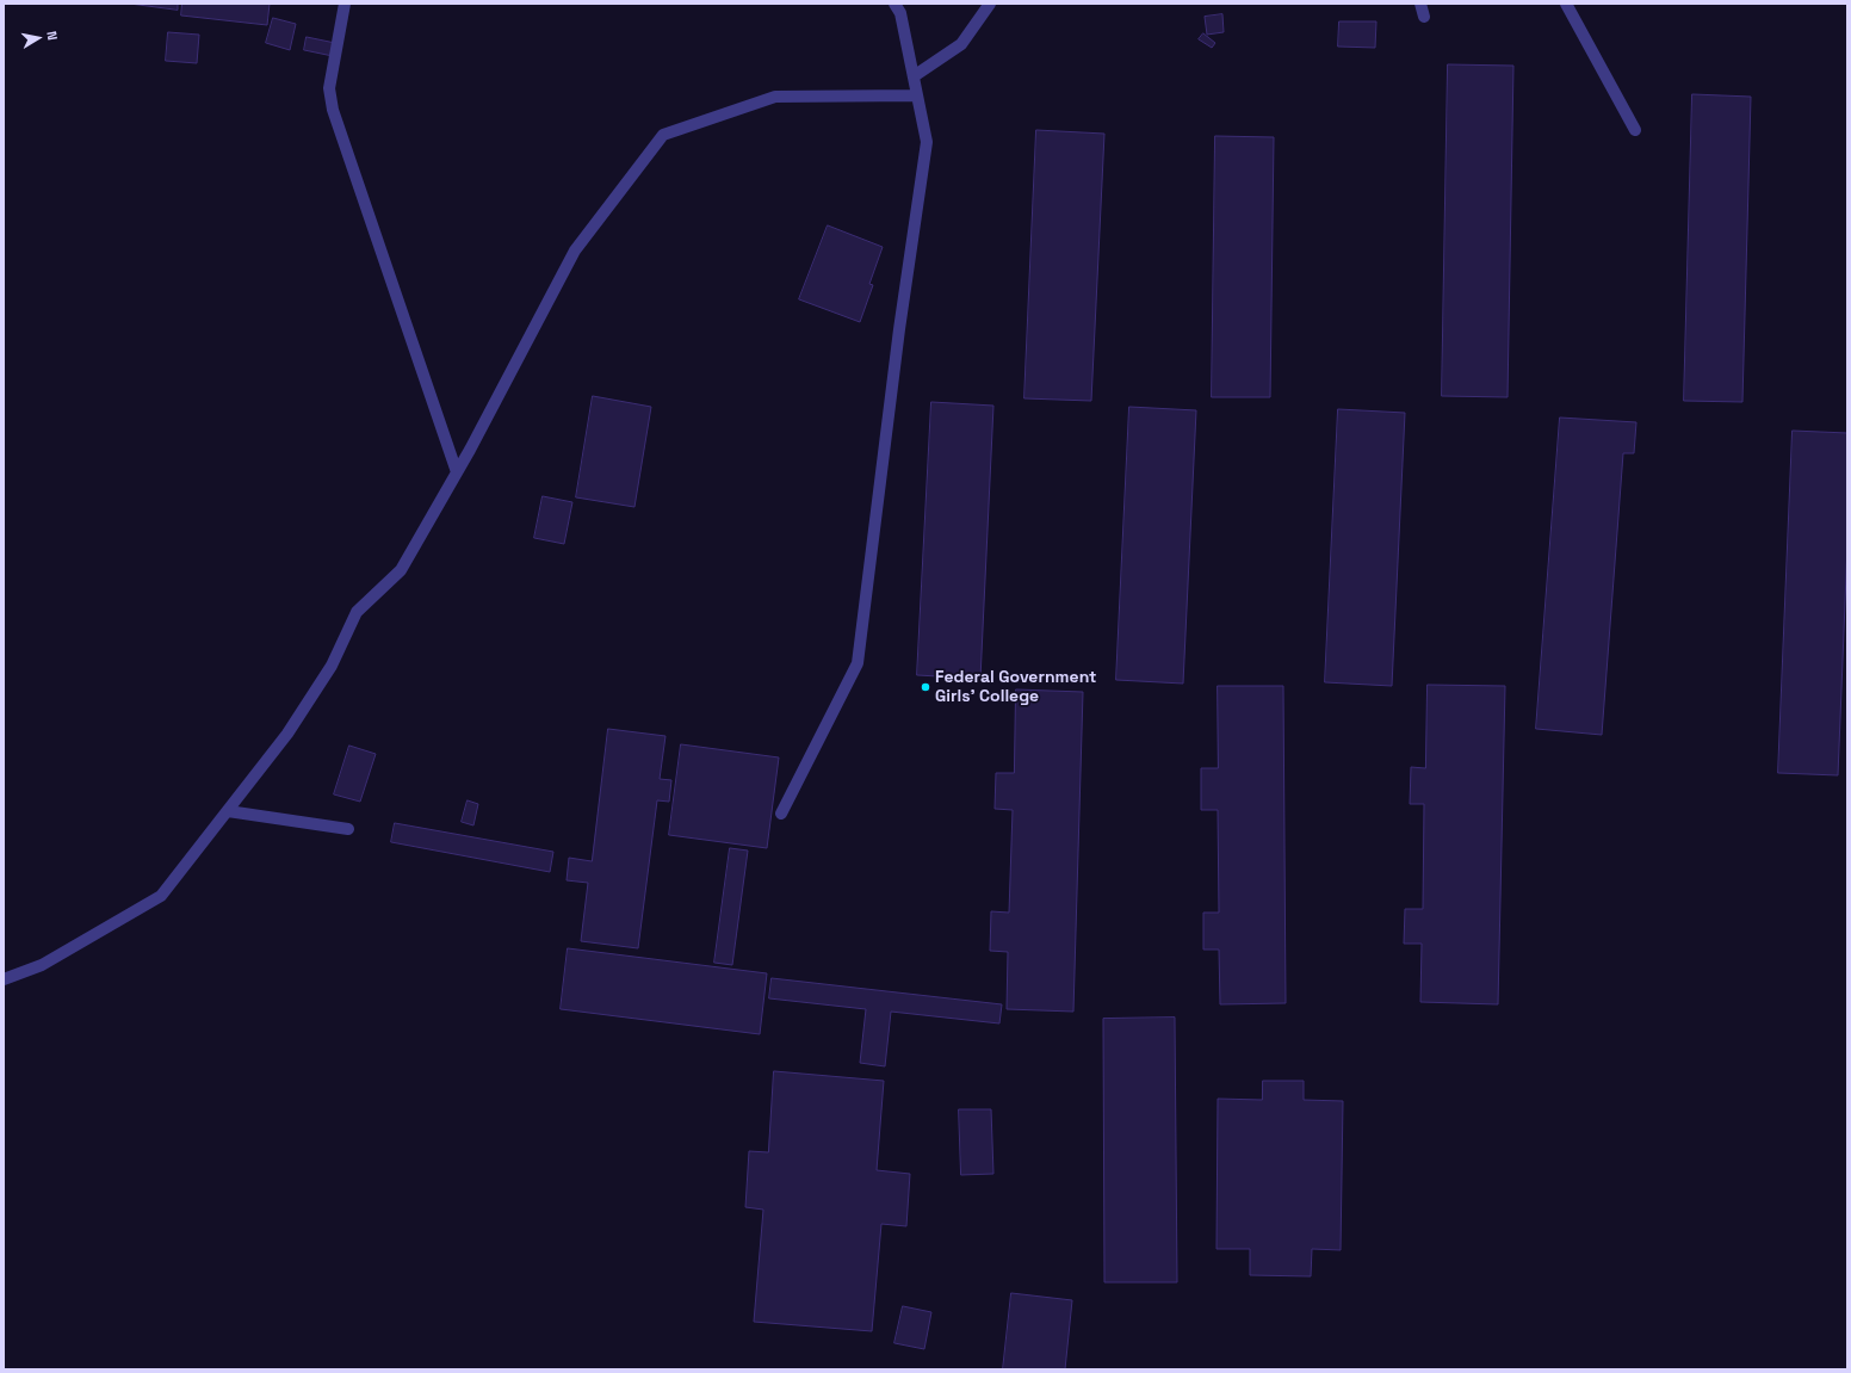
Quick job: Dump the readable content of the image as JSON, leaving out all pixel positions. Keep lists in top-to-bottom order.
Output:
{
  "places": ["Federal Government Girls' College"],
  "north": "right"
}
